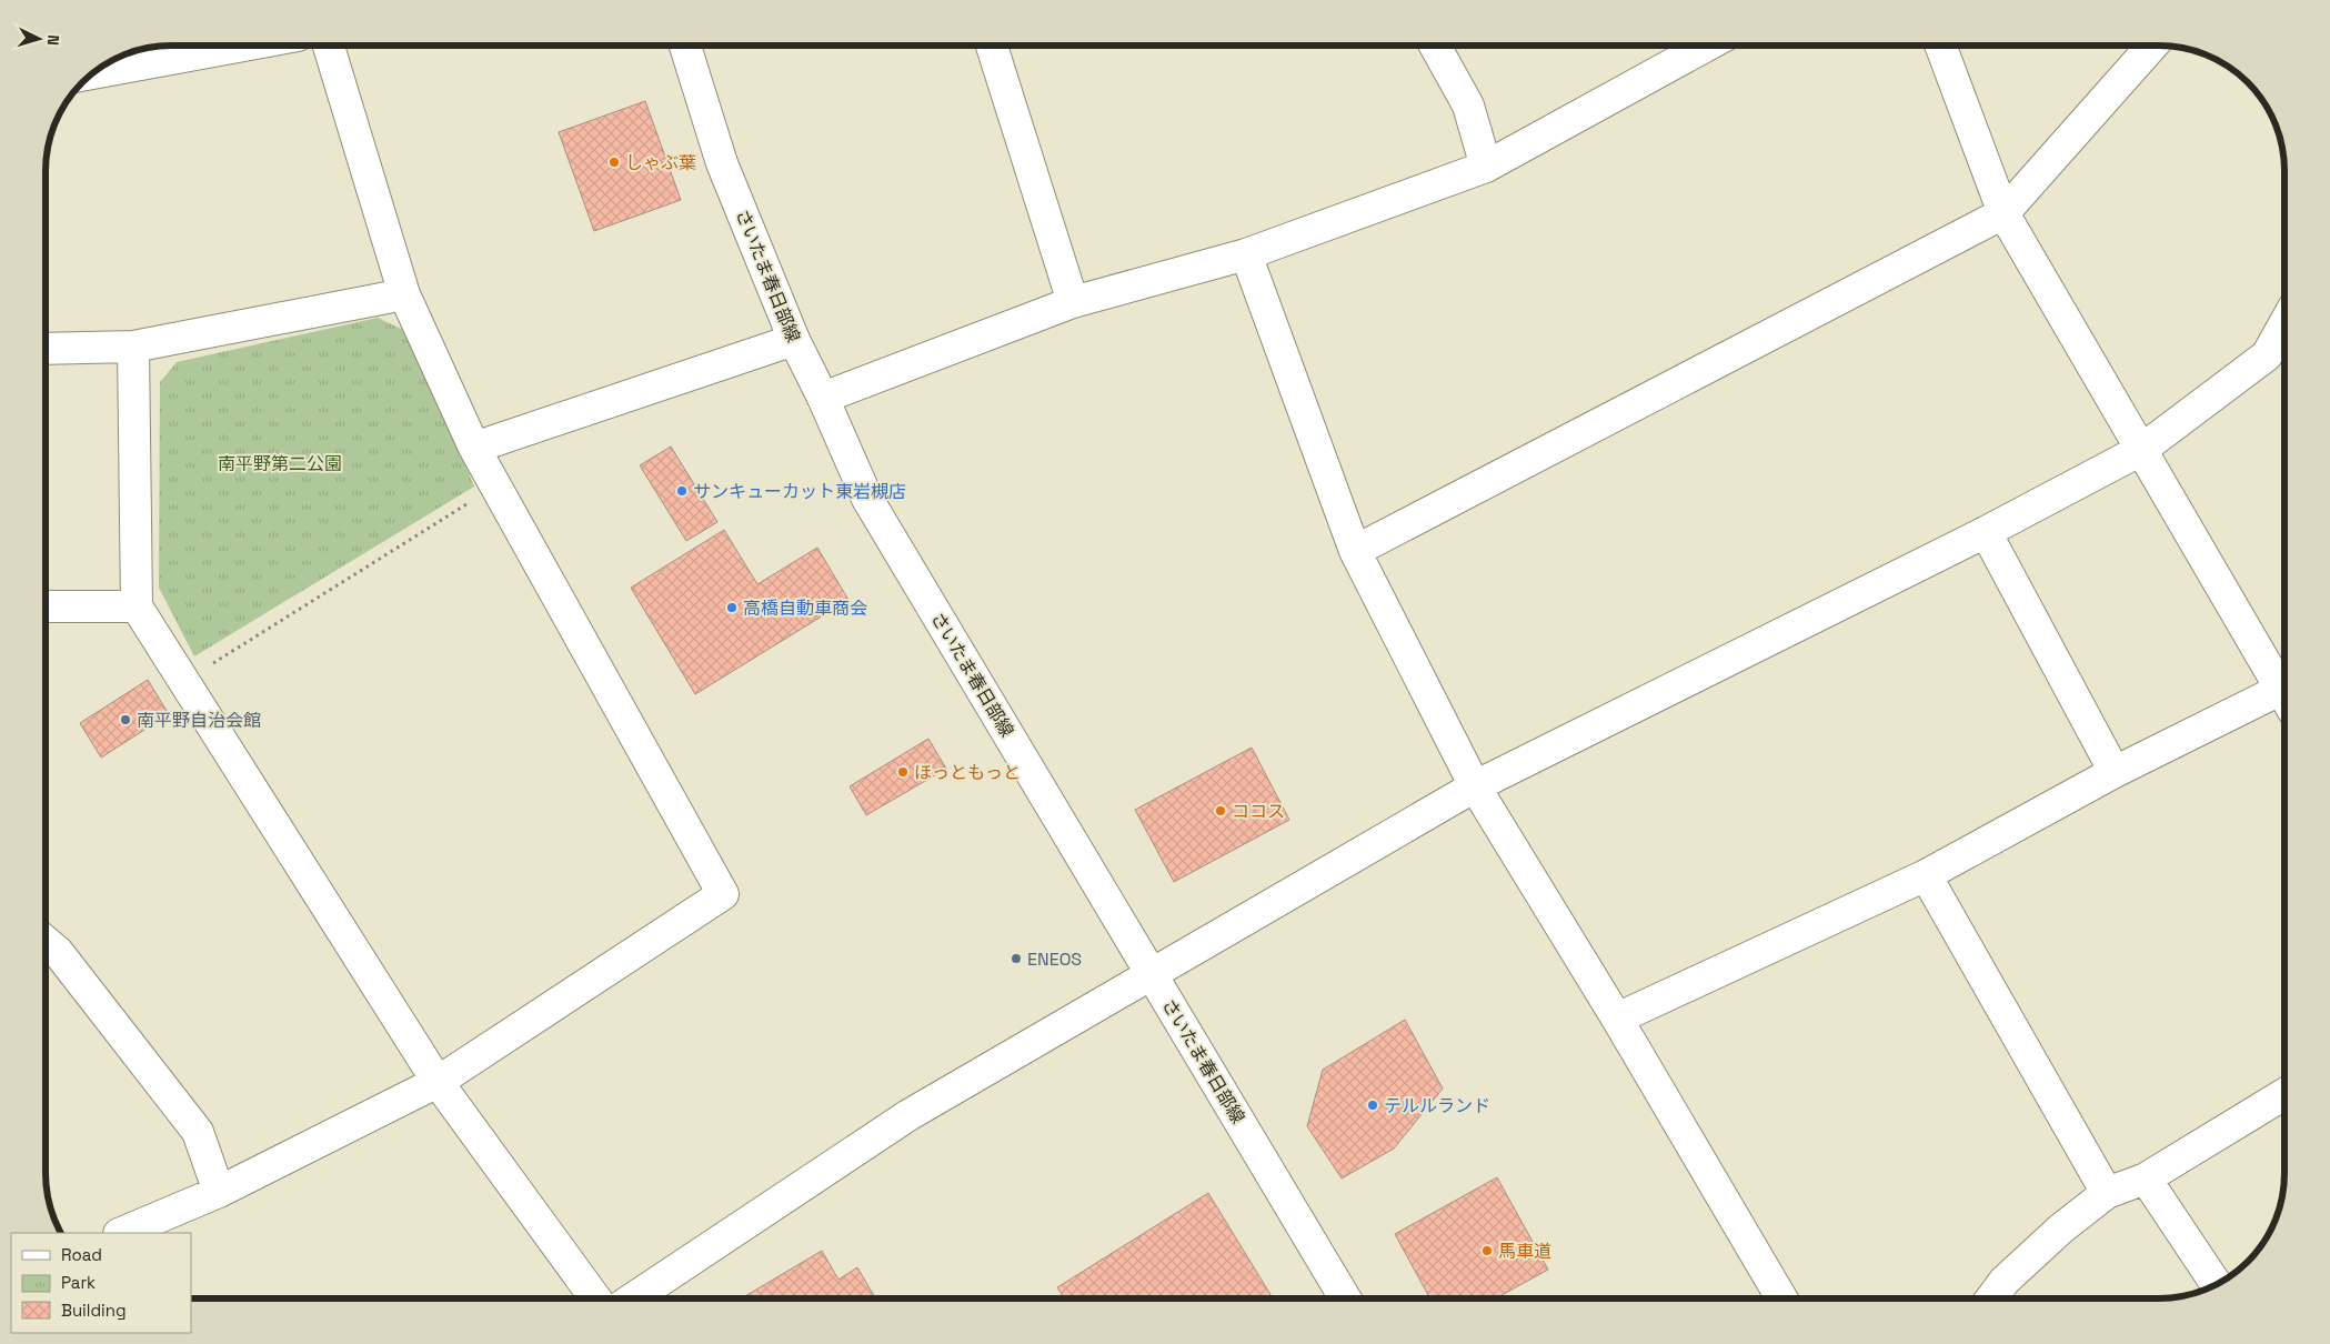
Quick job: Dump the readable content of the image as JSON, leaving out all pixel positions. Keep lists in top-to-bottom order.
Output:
{
  "streets": {
    "street": ["さいたま春日部線"]
  },
  "parks": ["南平野第二公園"],
  "places": [
    "しゃぶ葉",
    "サンキューカット東岩槻店",
    "高橋自動車商会",
    "南平野自治会館",
    "ほっともっと",
    "ココス",
    "ENEOS",
    "テルルランド",
    "馬車道"
  ],
  "legend": ["Road", "Park", "Building"],
  "north": "right"
}
